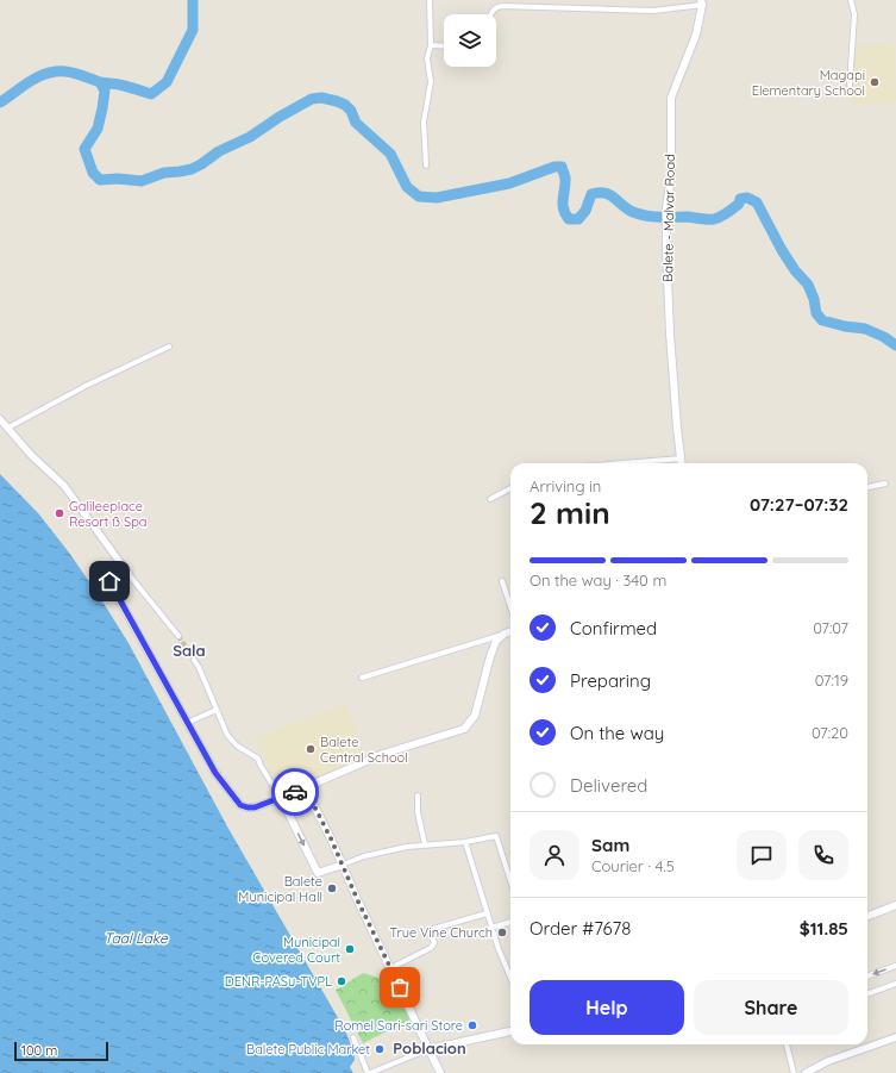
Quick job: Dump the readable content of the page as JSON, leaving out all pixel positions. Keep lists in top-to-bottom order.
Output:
{
  "streets": {
    "main road": ["Balete - Malvar Road"]
  },
  "districts": ["Sala", "Poblacion"],
  "water": ["Taal Lake"],
  "places": [
    "Magapi Elementary School",
    "Galileeplace Resort ß Spa",
    "Balete Central School",
    "Balete Municipal Hall",
    "True Vine Church",
    "Municipal Covered Court",
    "DENR-PASu-TVPL",
    "Romel Sari-sari Store",
    "Balete Public Market"
  ],
  "scale_bar": "100 m",
  "page": {
    "heading": ["2 min", "Arriving in", "07:27–07:32"],
    "panel": [
      "Sam",
      "Courier · 4.5",
      "Order #7678",
      "$11.85"
    ],
    "bar": "On the way · 340 m",
    "list": [
      ["Confirmed", "07:07"],
      ["Preparing", "07:19"],
      ["On the way", "07:20"],
      "Delivered"
    ],
    "buttons": ["Help", "Share"],
    "scale": "100 m"
  }
}
